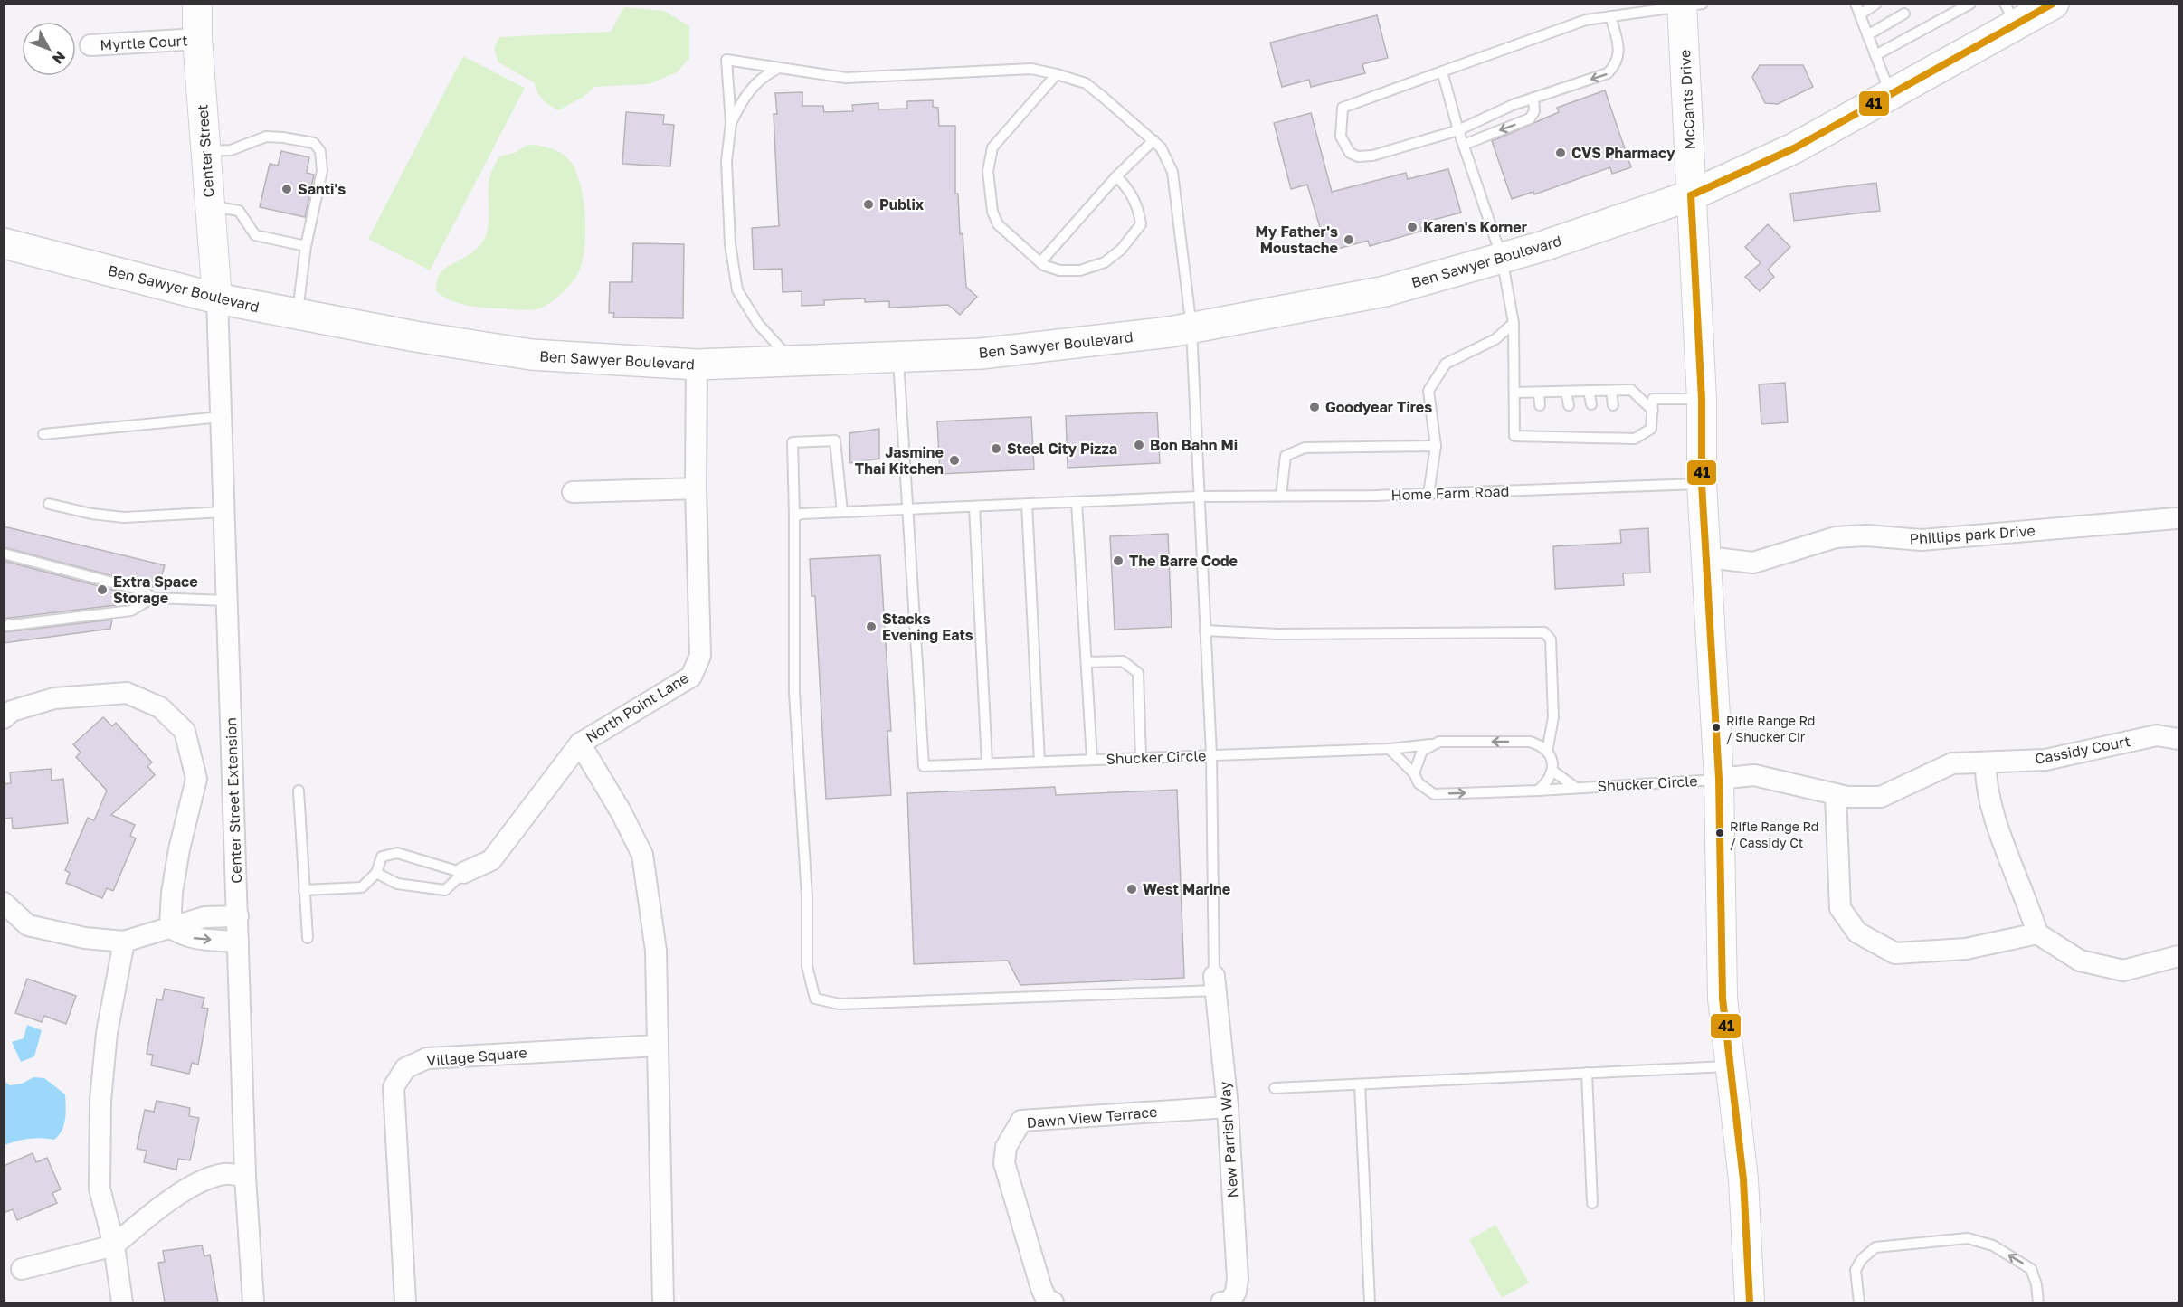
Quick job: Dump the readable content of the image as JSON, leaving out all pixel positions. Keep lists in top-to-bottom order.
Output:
{
  "streets": {
    "main road": ["McCants Drive", "Center Street", "Ben Sawyer Boulevard"],
    "street": [
      "Myrtle Court",
      "Phillips park Drive",
      "North Point Lane",
      "Cassidy Court",
      "Center Street Extension",
      "Village Square",
      "Dawn View Terrace",
      "New Parrish Way"
    ],
    "lane": ["Home Farm Road", "Shucker Circle"]
  },
  "crossings": [
    ["Myrtle Court", "Center Street"],
    ["McCants Drive", "Ben Sawyer Boulevard"],
    ["McCants Drive", "Home Farm Road"],
    ["McCants Drive", "Phillips park Drive"],
    ["McCants Drive", "Cassidy Court"],
    ["McCants Drive", "Shucker Circle"],
    ["Center Street", "Ben Sawyer Boulevard"],
    ["Center Street", "Center Street Extension"],
    ["Ben Sawyer Boulevard", "North Point Lane"],
    ["Ben Sawyer Boulevard", "Center Street Extension"],
    ["Home Farm Road", "Shucker Circle"],
    ["Cassidy Court", "Shucker Circle"],
    ["Dawn View Terrace", "New Parrish Way"]
  ],
  "places": [
    "CVS Pharmacy",
    "Santi's",
    "Publix",
    "Karen's Korner",
    "My Father's Moustache",
    "Goodyear Tires",
    "Bon Bahn Mi",
    "Steel City Pizza",
    "Jasmine Thai Kitchen",
    "The Barre Code",
    "Extra Space Storage",
    "Stacks Evening Eats",
    "Rifle Range Rd / Shucker Cir",
    "Rifle Range Rd / Cassidy Ct",
    "West Marine"
  ],
  "lines": ["transit line 41"],
  "north": "bottom right"
}
